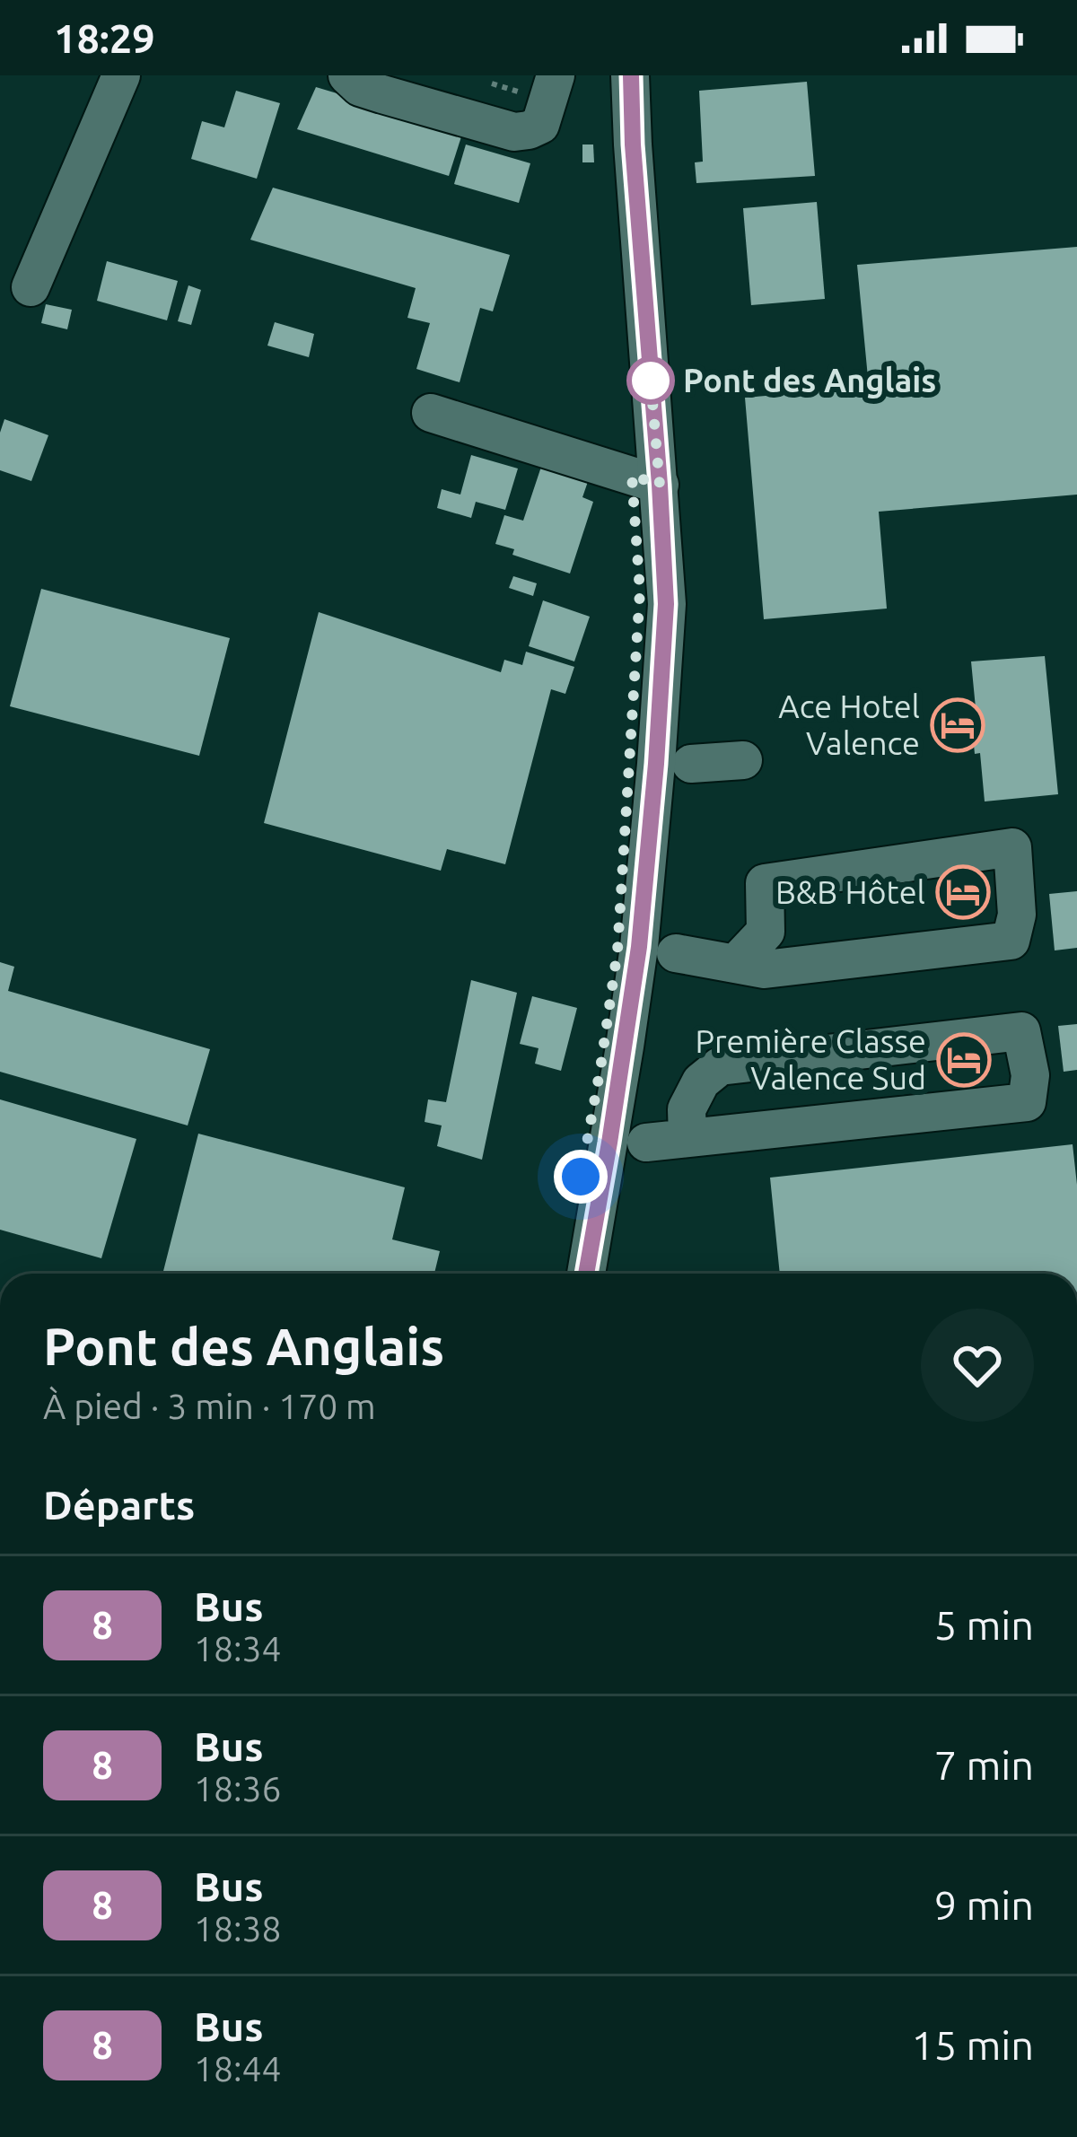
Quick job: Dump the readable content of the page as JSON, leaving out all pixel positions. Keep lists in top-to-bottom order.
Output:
{
  "places": {
    "other": ["Pont des Anglais"],
    "hotel": ["Ace Hotel Valence", "B&B Hôtel", "Première Classe Valence Sud"]
  },
  "lines": ["bus line 8"],
  "page": {
    "status": "18:29",
    "heading": [
      ["Pont des Anglais", "À pied · 3 min · 170 m"],
      "Départs"
    ],
    "list": [
      {
        "mark": "8",
        "name": "Bus",
        "note": "18:34",
        "value": "5 min"
      },
      {
        "mark": "8",
        "name": "Bus",
        "note": "18:36",
        "value": "7 min"
      },
      {
        "mark": "8",
        "name": "Bus",
        "note": "18:38",
        "value": "9 min"
      },
      {
        "mark": "8",
        "name": "Bus",
        "note": "18:44",
        "value": "15 min"
      }
    ]
  }
}
